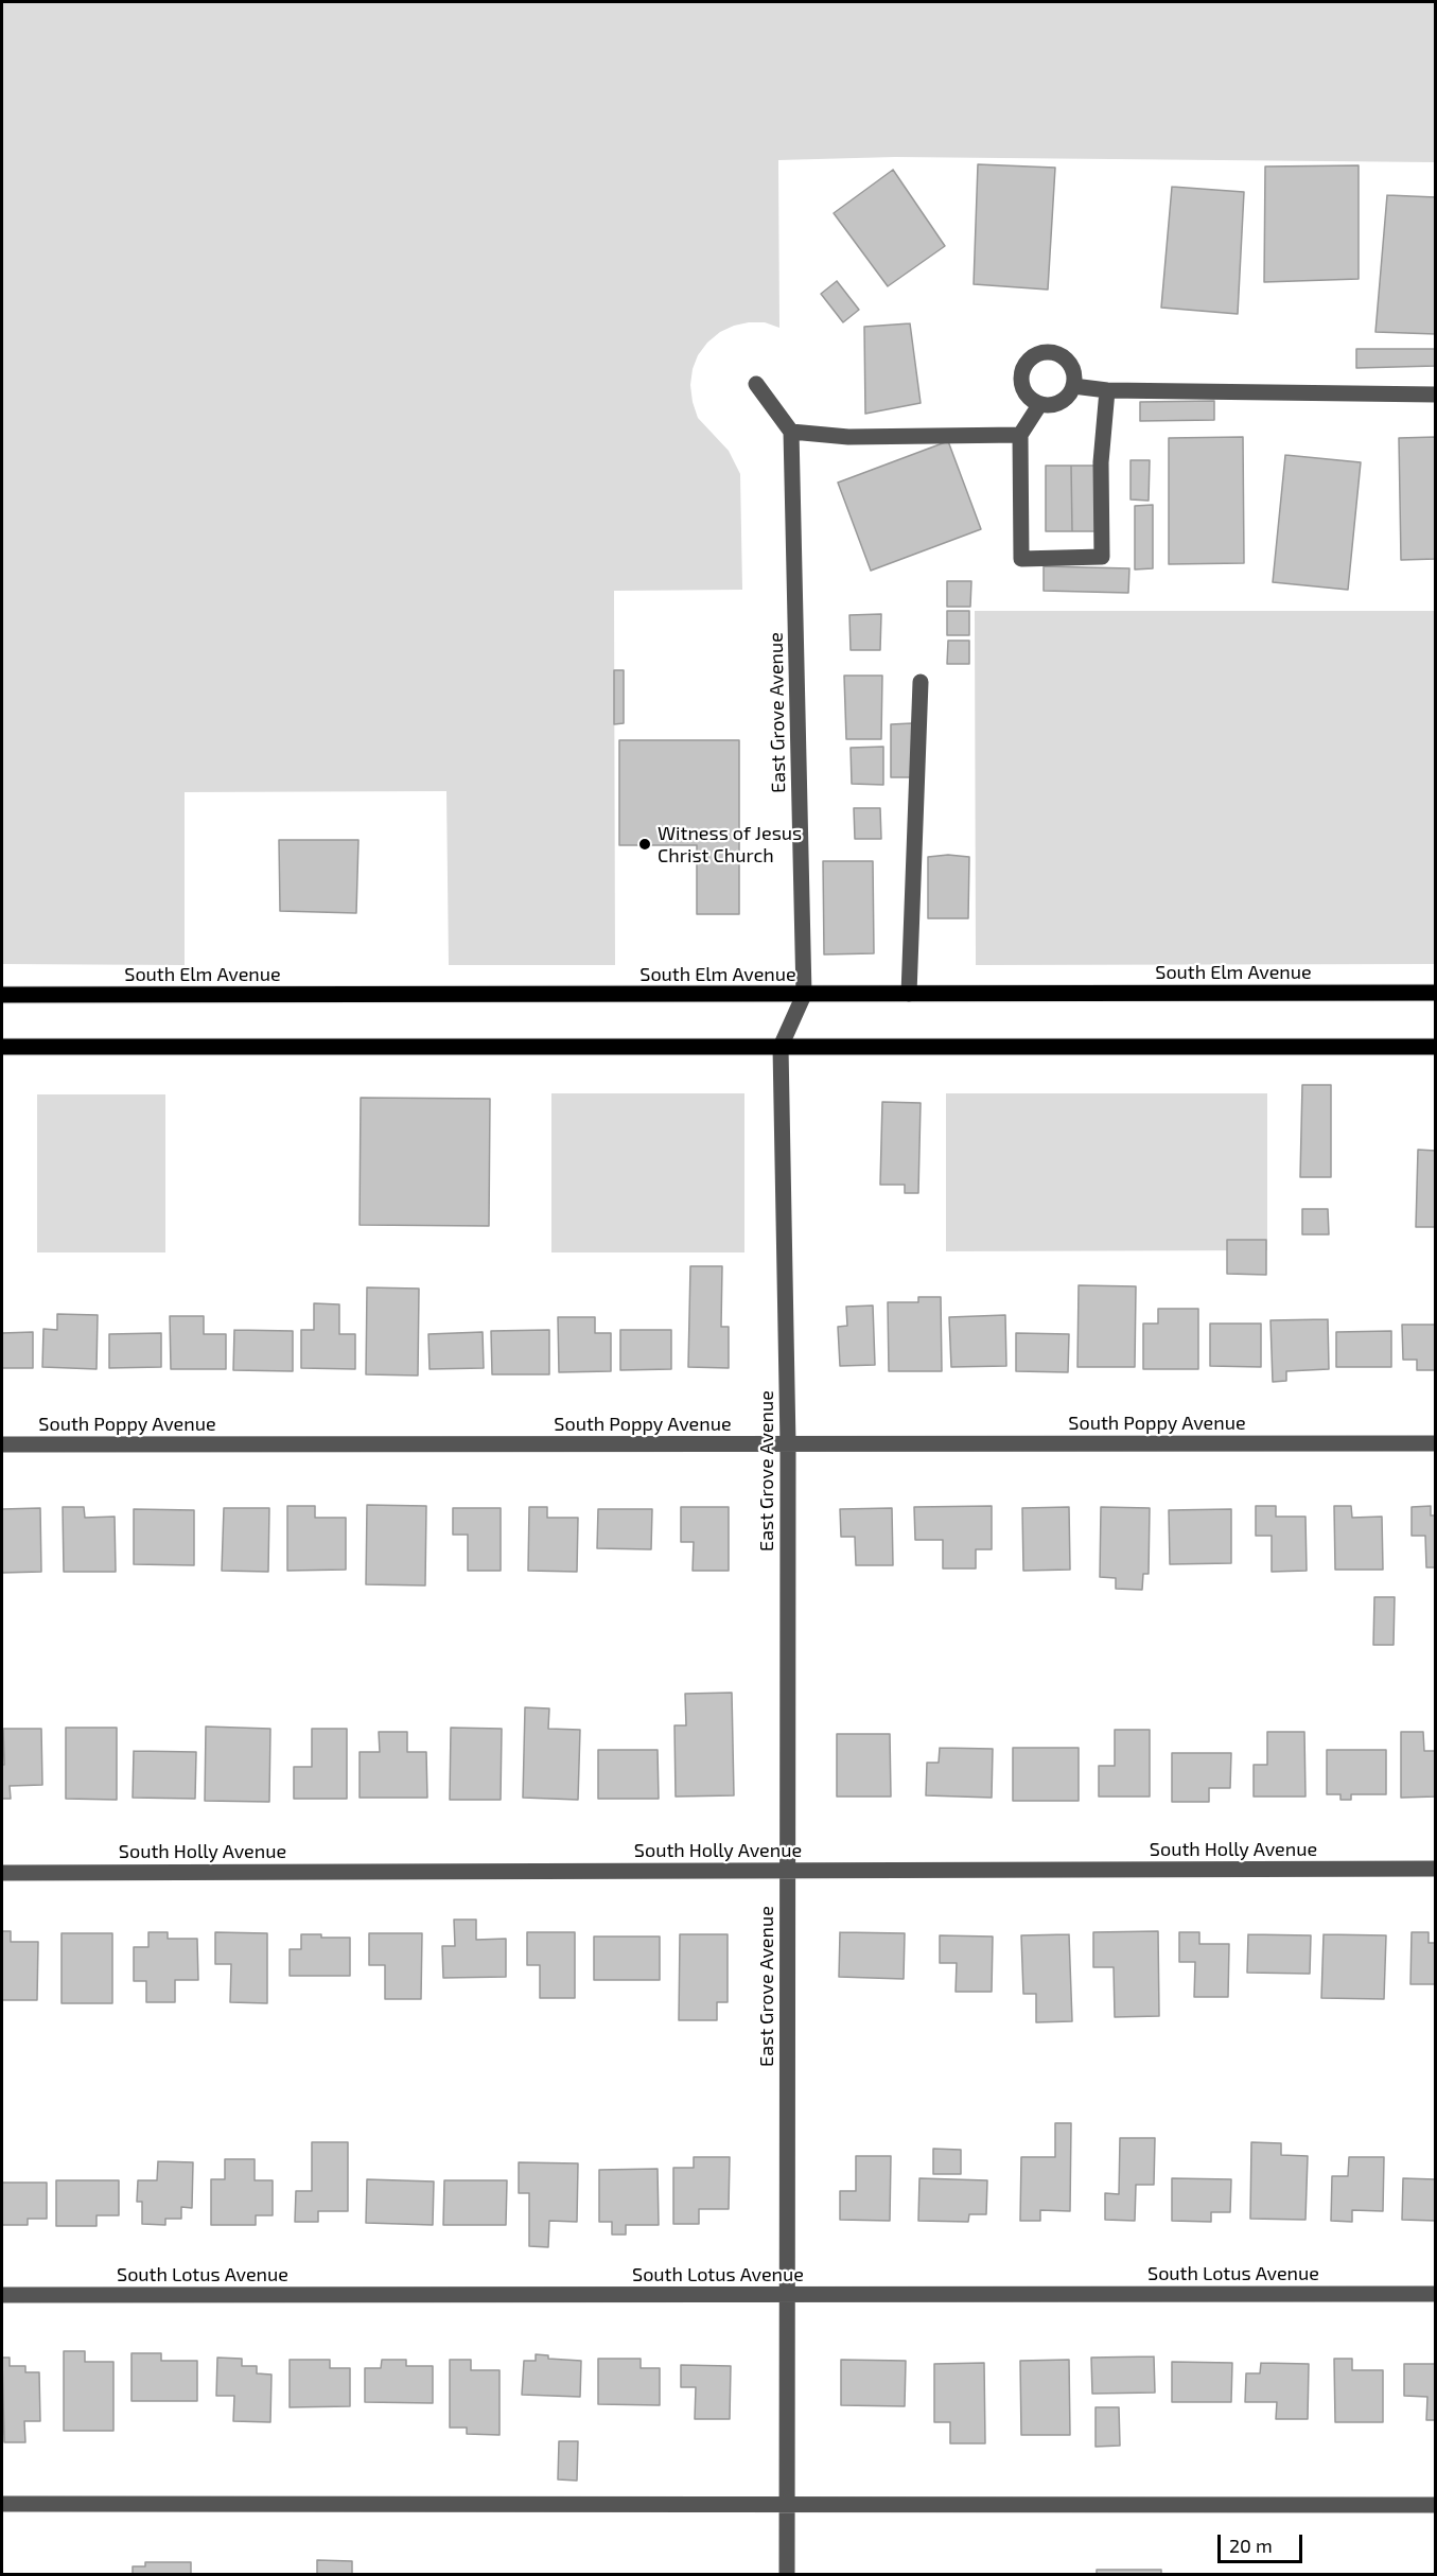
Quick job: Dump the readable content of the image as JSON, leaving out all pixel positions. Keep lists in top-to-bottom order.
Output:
{
  "streets": {
    "main road": ["South Elm Avenue"],
    "street": [
      "East Grove Avenue",
      "South Poppy Avenue",
      "South Holly Avenue",
      "South Lotus Avenue"
    ]
  },
  "crossings": [
    ["East Grove Avenue", "South Elm Avenue"],
    ["East Grove Avenue", "South Poppy Avenue"],
    ["East Grove Avenue", "South Holly Avenue"],
    ["East Grove Avenue", "South Lotus Avenue"]
  ],
  "places": ["Witness of Jesus Christ Church"],
  "scale_bar": "20 m"
}
